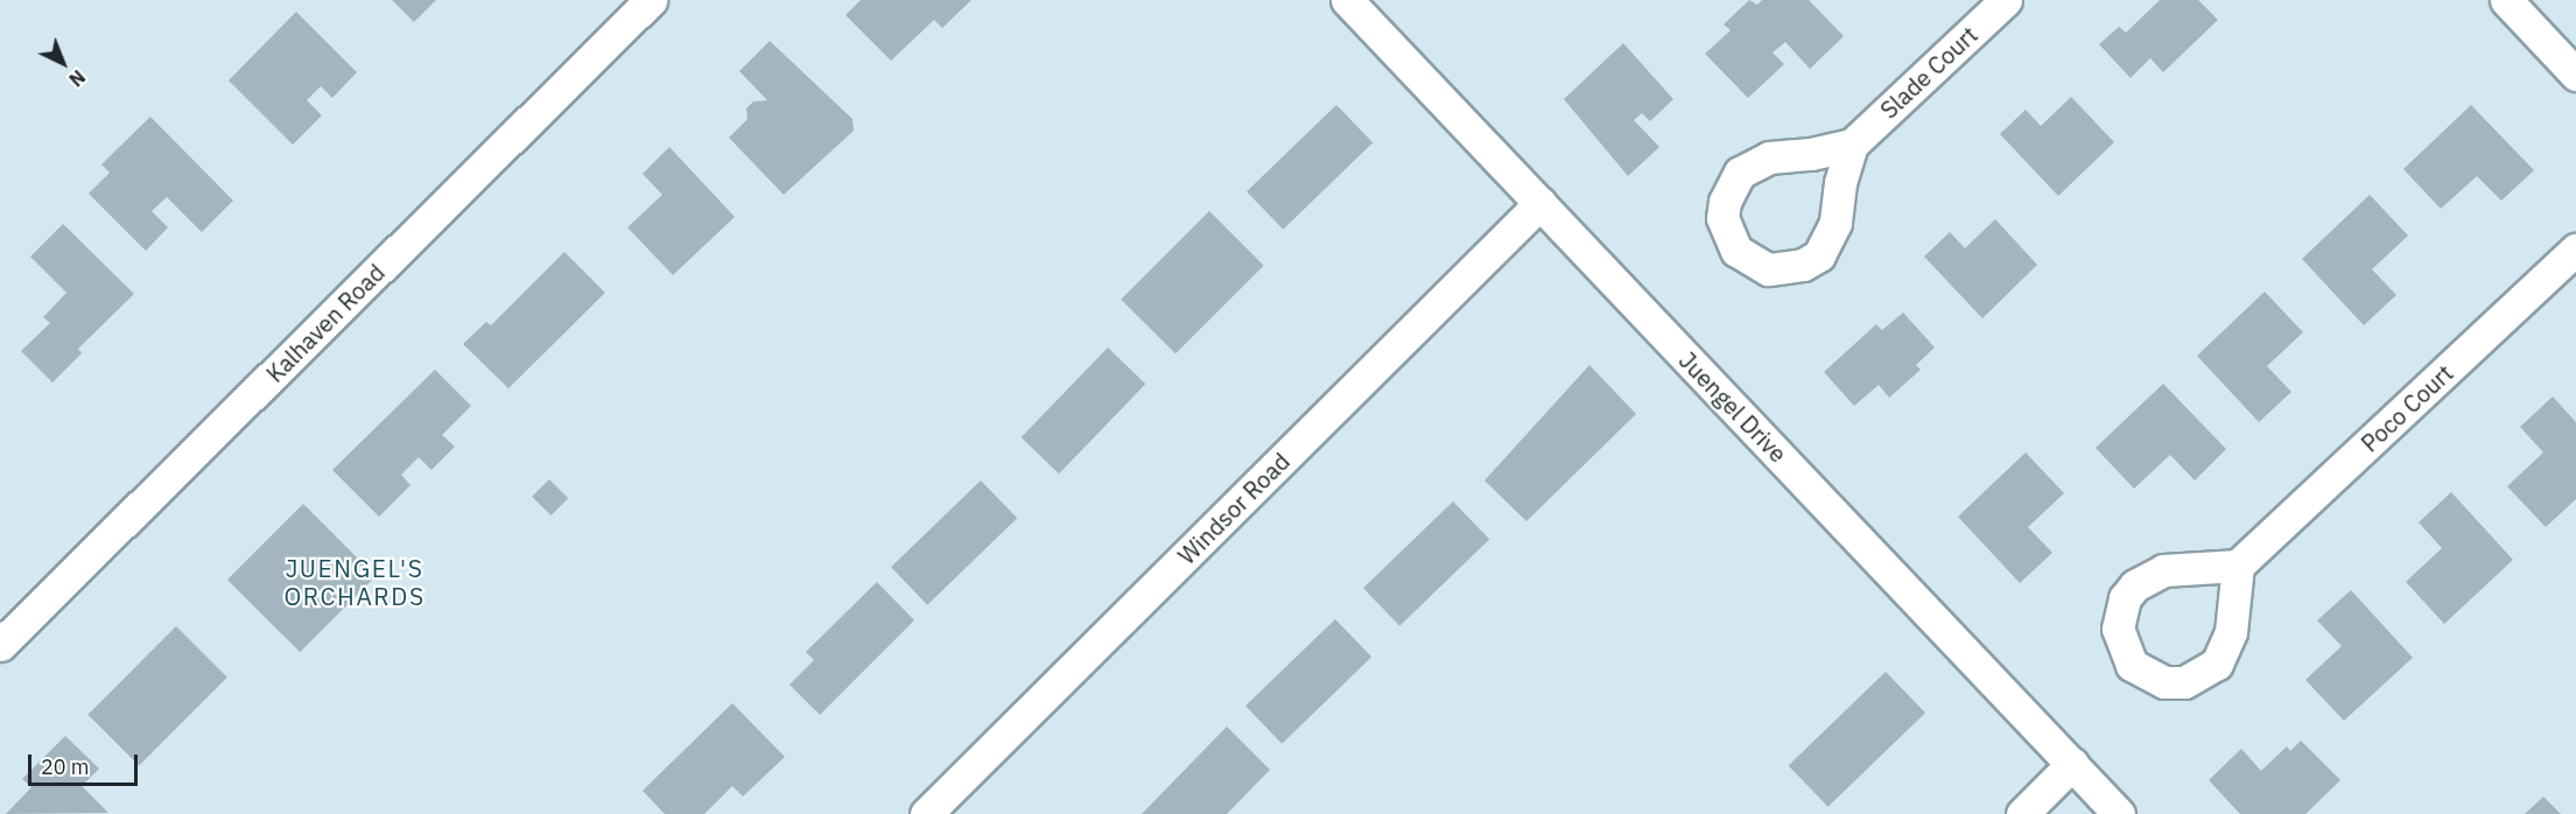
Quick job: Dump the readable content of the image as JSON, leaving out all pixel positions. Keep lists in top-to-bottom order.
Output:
{
  "streets": {
    "street": [
      "Slade Court",
      "Kalhaven Road",
      "Juengel Drive",
      "Poco Court",
      "Windsor Road"
    ]
  },
  "crossings": [
    ["Juengel Drive", "Windsor Road"]
  ],
  "districts": ["JUENGEL'S ORCHARDS"],
  "scale_bar": "20 m",
  "north": "bottom right"
}
